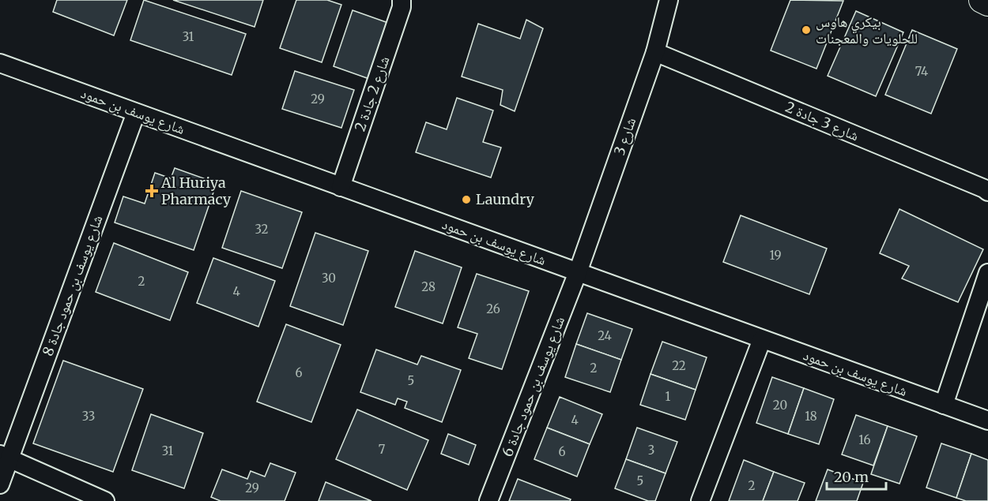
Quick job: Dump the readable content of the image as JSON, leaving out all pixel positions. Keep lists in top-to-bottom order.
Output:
{
  "streets": {
    "street": [
      "شارع 2 جادة 2",
      "شارع يوسف بن حمود",
      "شارع 3 جادة 2",
      "شارع 3",
      "شارع يوسف بن حمود جادة 8",
      "شارع يوسف بن حمود جادة 6"
    ]
  },
  "crossings": [
    ["شارع 2 جادة 2", "شارع يوسف بن حمود"],
    ["شارع يوسف بن حمود", "شارع 3"],
    ["شارع يوسف بن حمود", "شارع يوسف بن حمود جادة 8"],
    ["شارع يوسف بن حمود", "شارع يوسف بن حمود جادة 6"],
    ["شارع 3 جادة 2", "شارع 3"],
    ["شارع 3", "شارع يوسف بن حمود جادة 6"]
  ],
  "places": {
    "other": ["بيكري هاوس للحلويات والمعجنات", "Laundry"],
    "health": ["Al Huriya Pharmacy"]
  },
  "house_numbers": [
    "31",
    "74",
    "29",
    "32",
    "19",
    "30",
    "2",
    "28",
    "4",
    "26",
    "24",
    "22",
    "2",
    "6",
    "5",
    "1",
    "20",
    "33",
    "18",
    "4",
    "16",
    "7",
    "3",
    "31",
    "6",
    "5",
    "2",
    "29"
  ],
  "scale_bar": "20 m"
}
